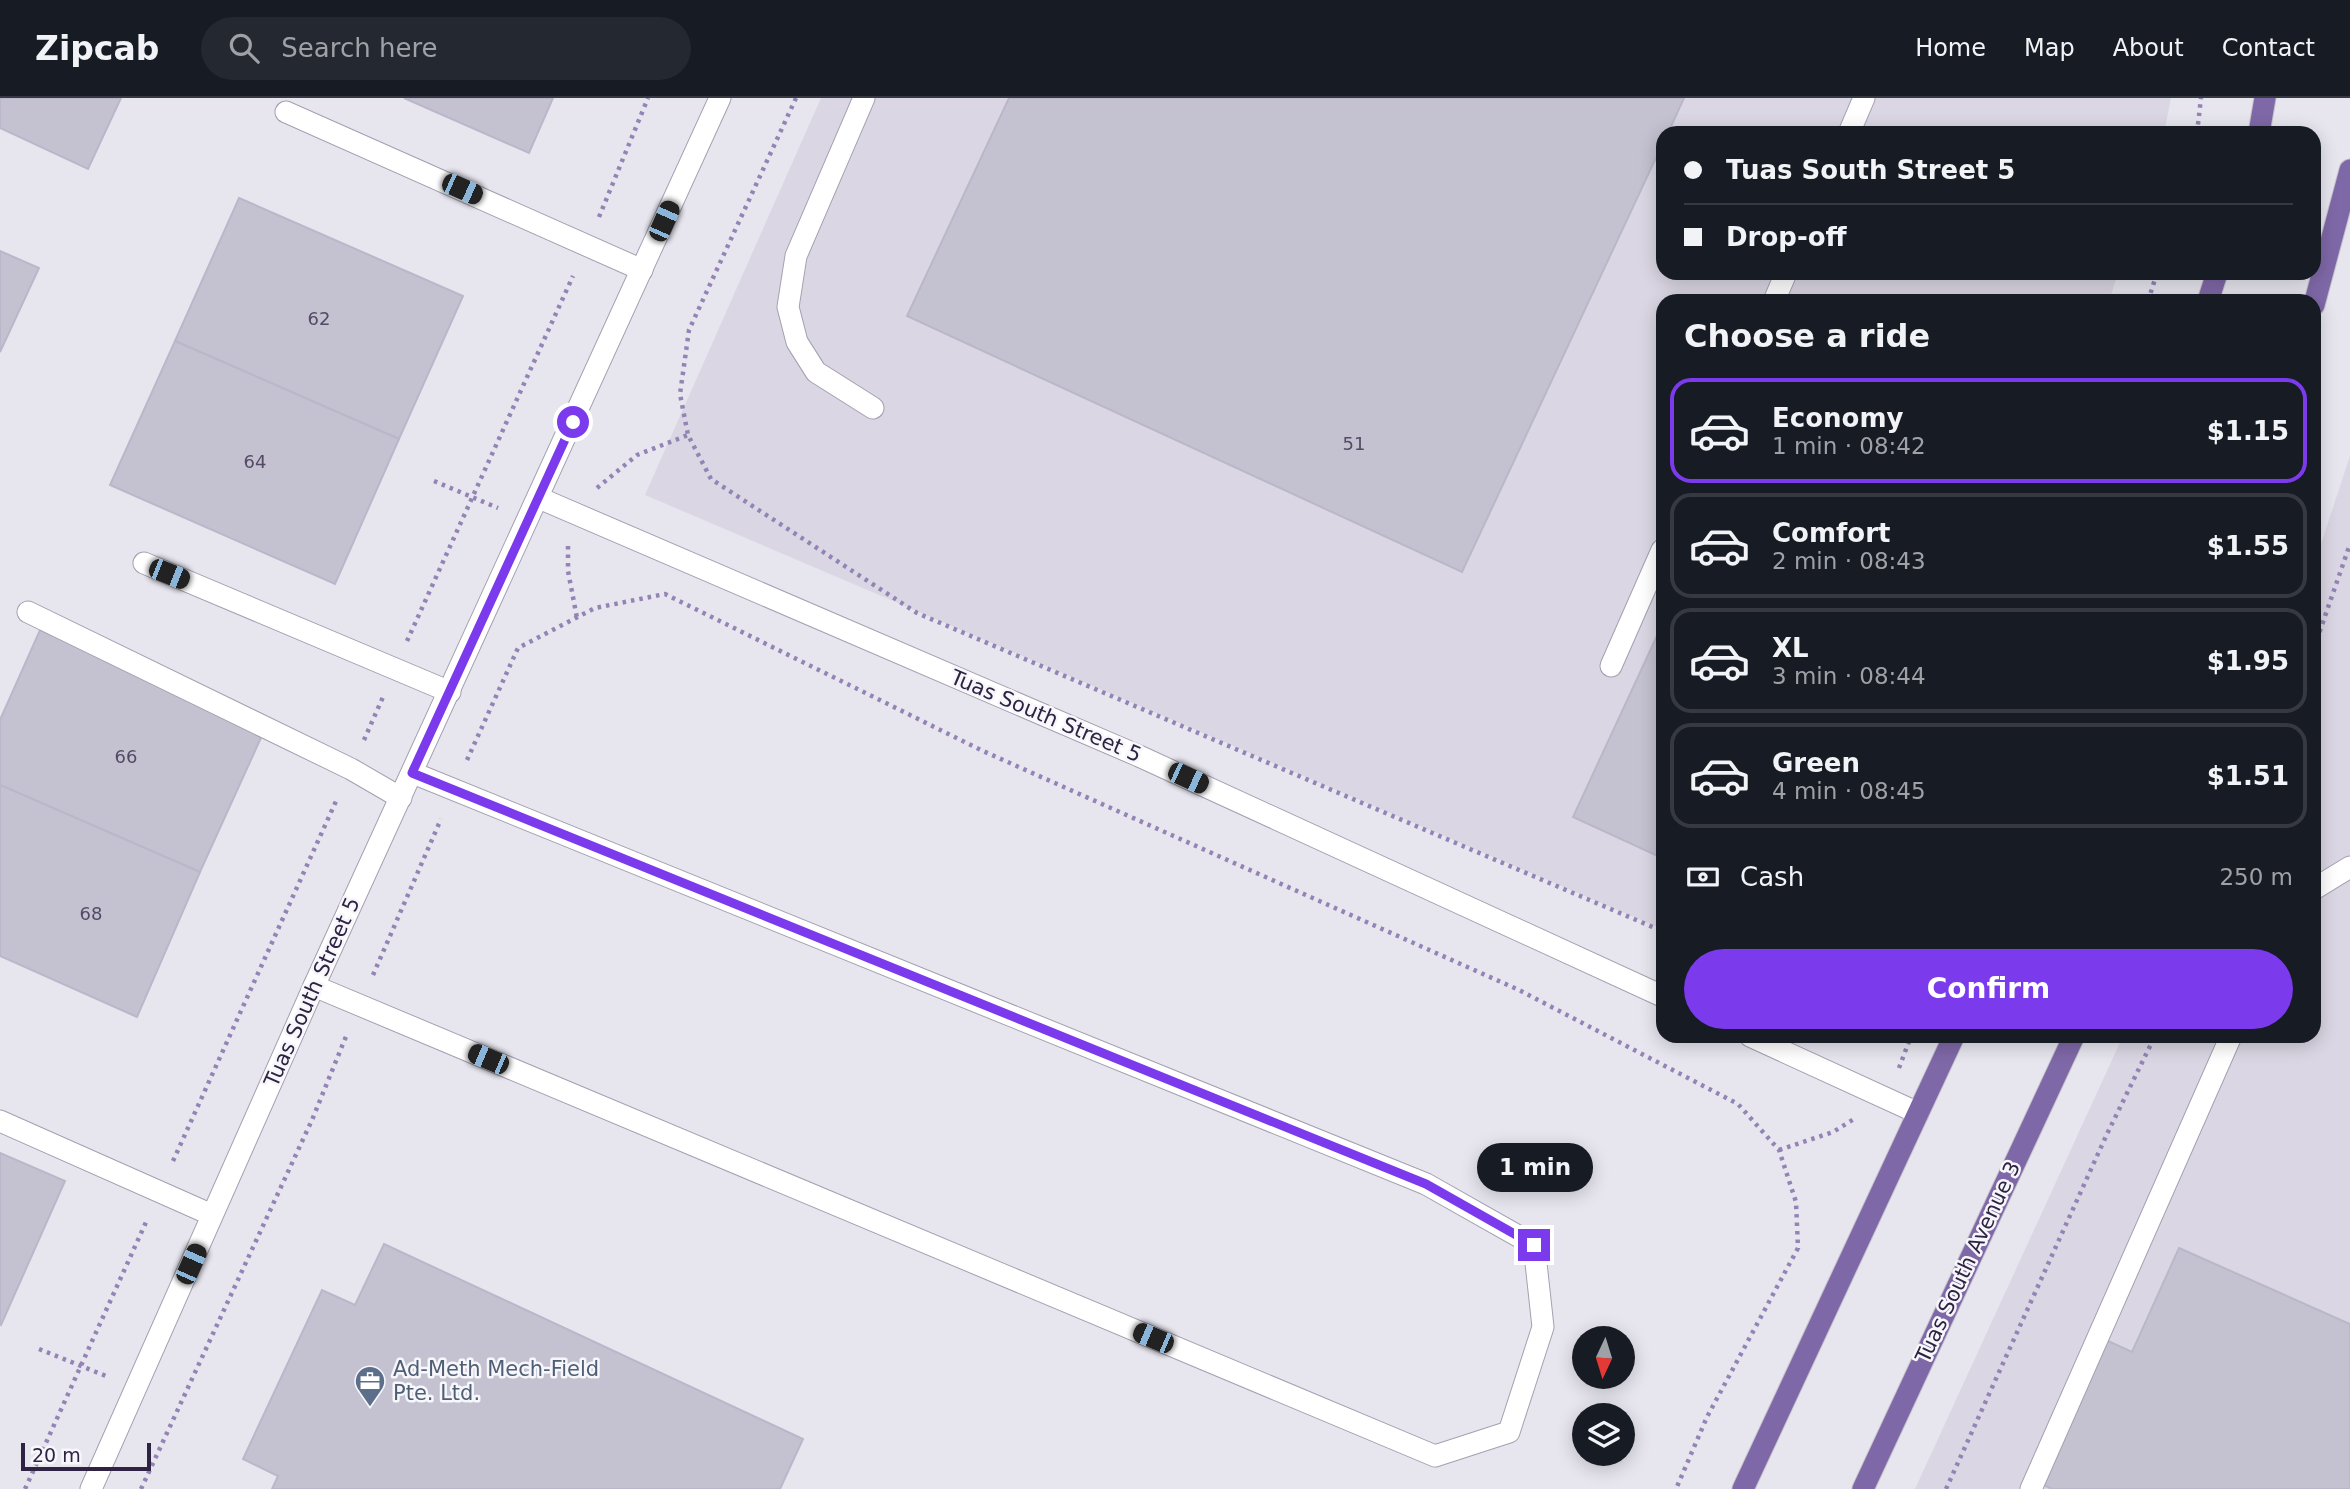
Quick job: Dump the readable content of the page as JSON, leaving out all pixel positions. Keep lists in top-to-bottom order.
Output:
{
  "streets": {
    "main road": ["Tuas South Avenue 3"],
    "street": ["Tuas South Street 5"]
  },
  "places": {
    "office": ["Ad-Meth Mech-Field Pte. Ltd."]
  },
  "house_numbers": [
    "62",
    "51",
    "64",
    "66",
    "68"
  ],
  "scale_bar": "20 m",
  "north": "bottom",
  "page": {
    "header": "Zipcab",
    "search": "Search here",
    "nav": [
      "Home",
      "Map",
      "About",
      "Contact"
    ],
    "banner": ["Tuas South Street 5", "Drop-off"],
    "heading": "Choose a ride",
    "list": [
      {
        "name": "Economy",
        "note": "1 min · 08:42",
        "value": "$1.15"
      },
      {
        "name": "Comfort",
        "note": "2 min · 08:43",
        "value": "$1.55"
      },
      {
        "name": "XL",
        "note": "3 min · 08:44",
        "value": "$1.95"
      },
      {
        "name": "Green",
        "note": "4 min · 08:45",
        "value": "$1.51"
      }
    ],
    "pay": ["Cash", "250 m"],
    "buttons": "Confirm",
    "bubble": "1 min",
    "scale": "20 m"
  }
}
